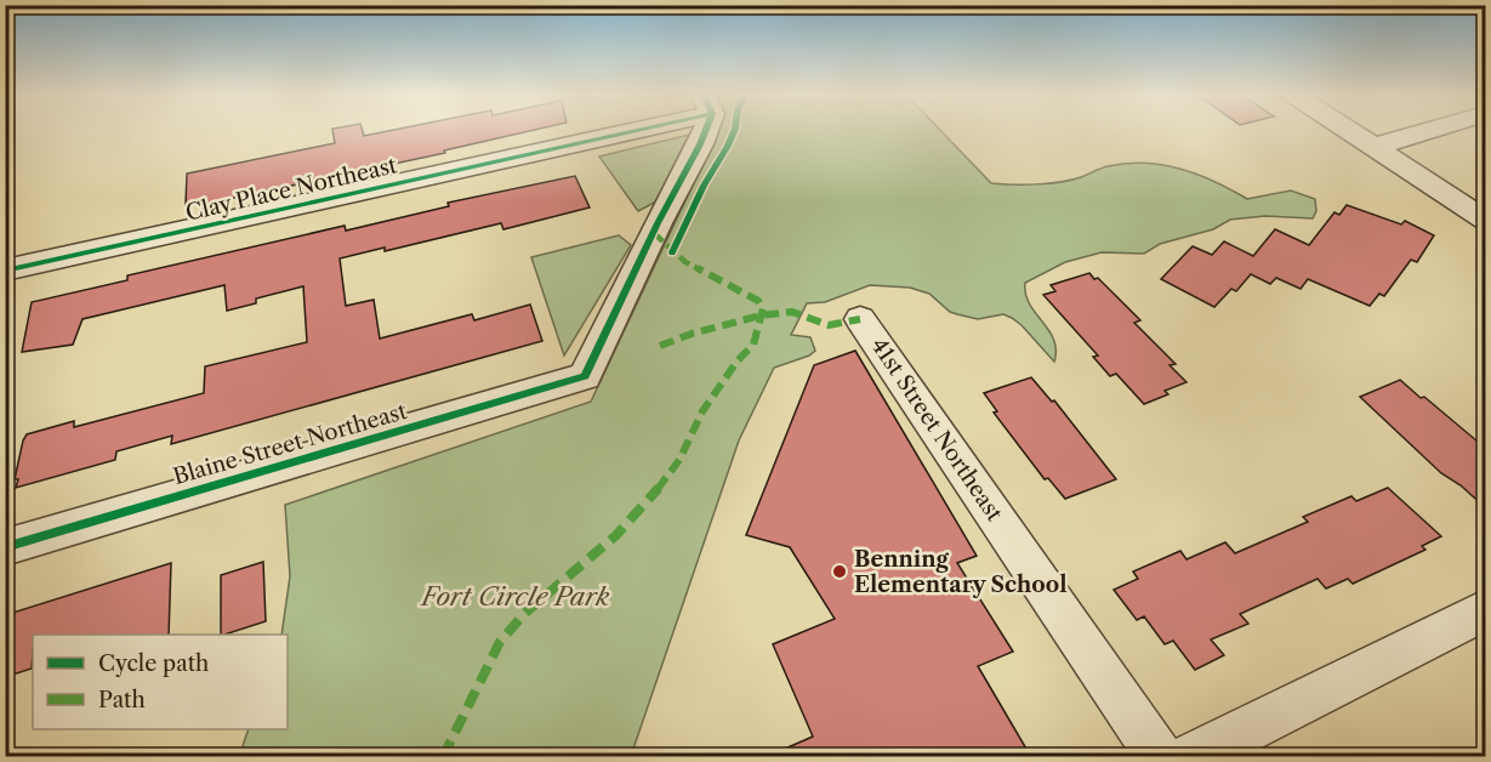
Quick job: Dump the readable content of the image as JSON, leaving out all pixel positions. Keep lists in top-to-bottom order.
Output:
{
  "streets": {
    "street": ["Clay Place Northeast", "41st Street Northeast", "Blaine Street Northeast"]
  },
  "parks": ["Fort Circle Park"],
  "places": ["Benning Elementary School"],
  "legend": ["Cycle path", "Path"]
}
